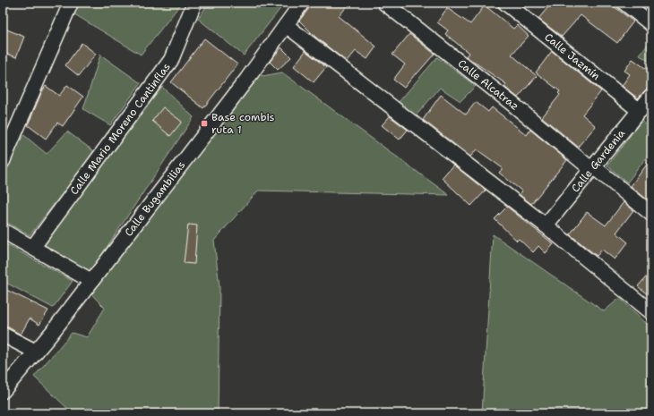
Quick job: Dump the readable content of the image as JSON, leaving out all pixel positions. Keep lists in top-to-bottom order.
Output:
{
  "streets": {
    "street": [
      "Calle Jazmín",
      "Calle Alcatraz",
      "Calle Mario Moreno Cantinflas",
      "Calle Gardenia",
      "Calle Bugambilias"
    ]
  },
  "crossings": [
    ["Calle Jazmín", "Calle Gardenia"],
    ["Calle Alcatraz", "Calle Gardenia"]
  ],
  "places": {
    "transit": ["Base combis ruta 1"]
  }
}
